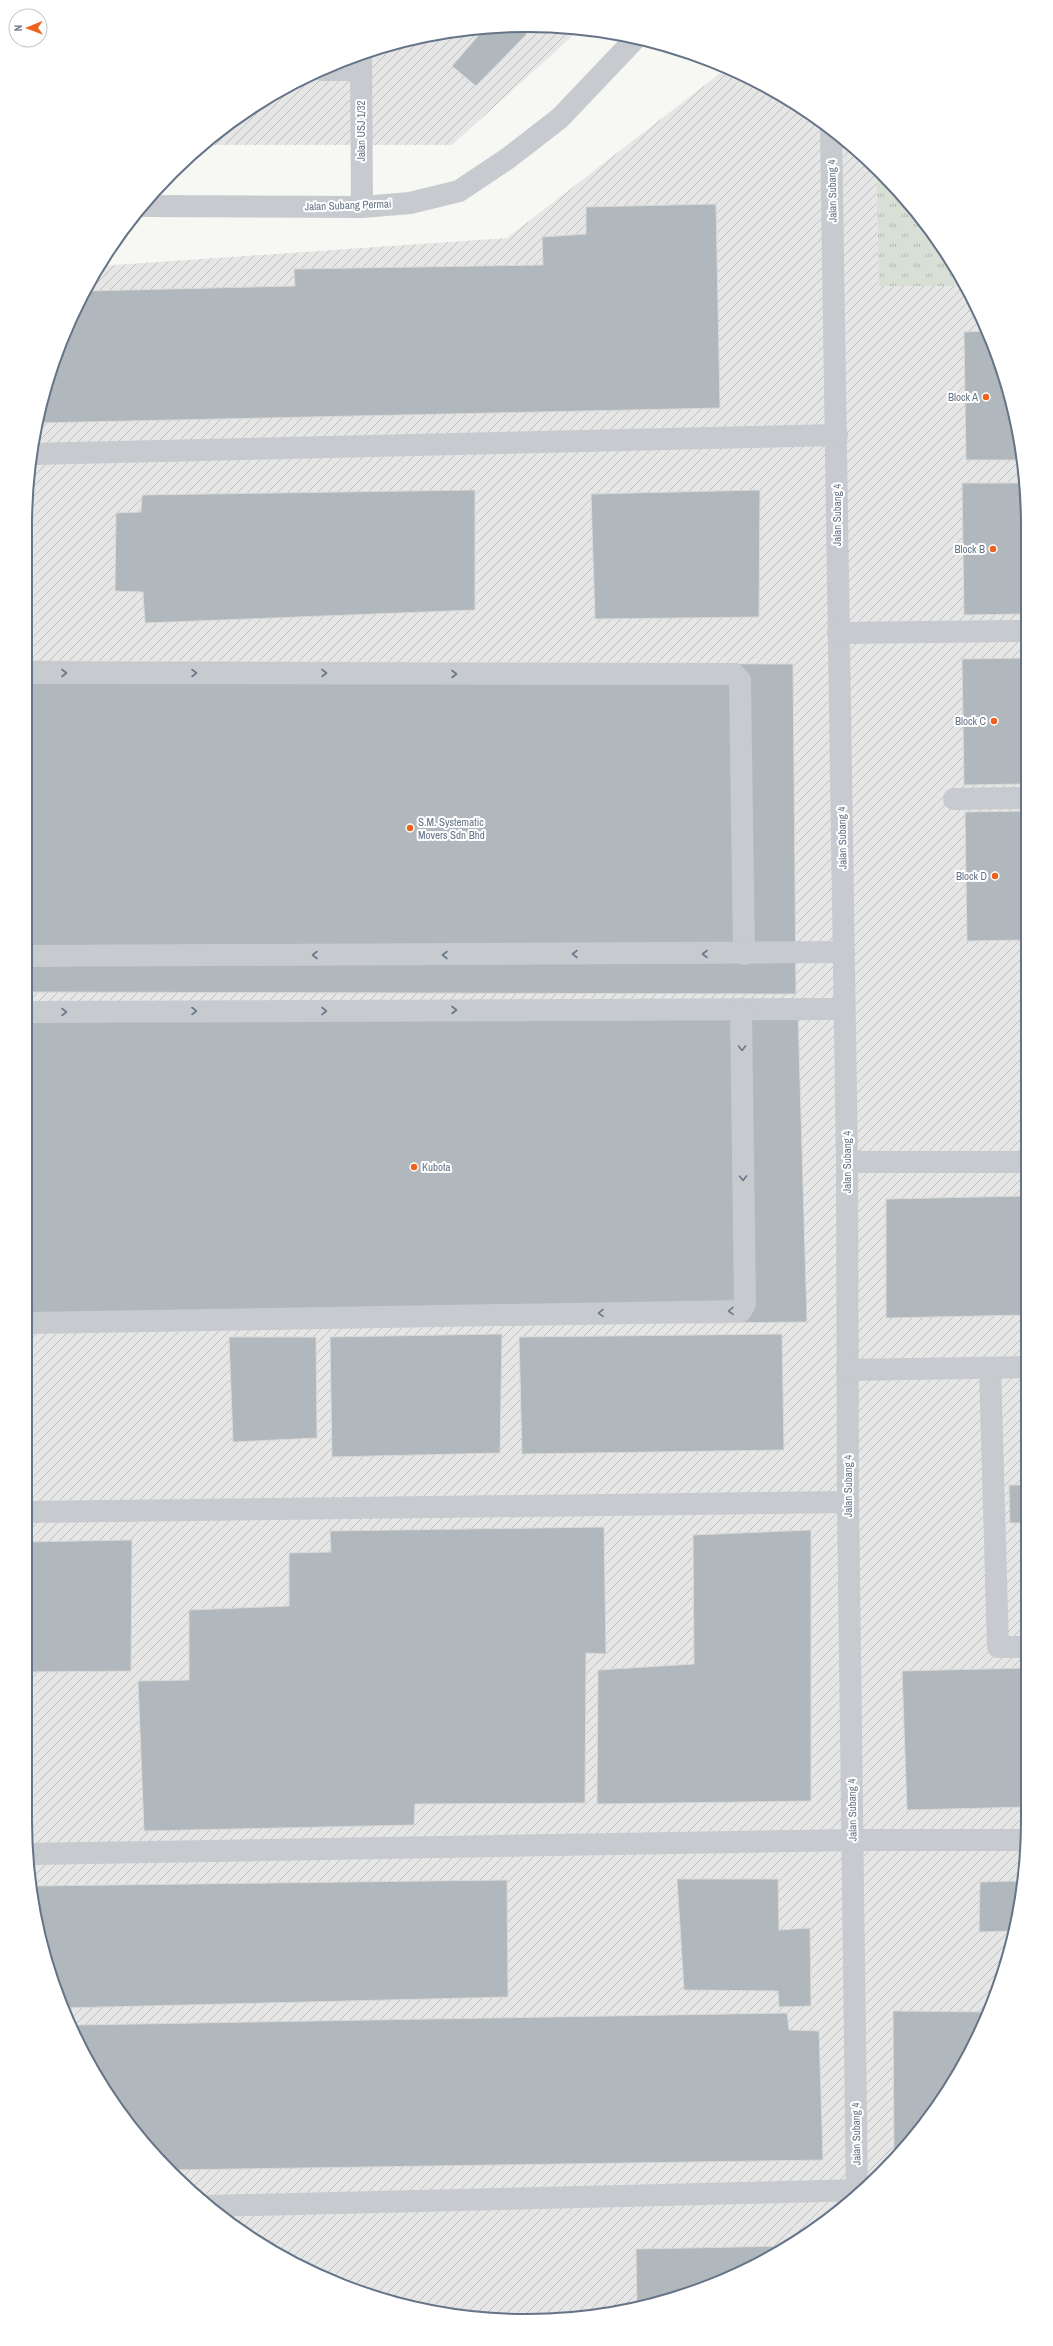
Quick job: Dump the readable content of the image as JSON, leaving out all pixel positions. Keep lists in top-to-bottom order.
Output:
{
  "streets": {
    "street": ["Jalan USJ 1/32", "Jalan Subang 4", "Jalan Subang Permai"]
  },
  "crossings": [
    ["Jalan USJ 1/32", "Jalan Subang Permai"]
  ],
  "places": [
    "Block A",
    "Block B",
    "Block C",
    "S.M. Systematic Movers Sdn Bhd",
    "Block D",
    "Kubota"
  ],
  "north": "left"
}
